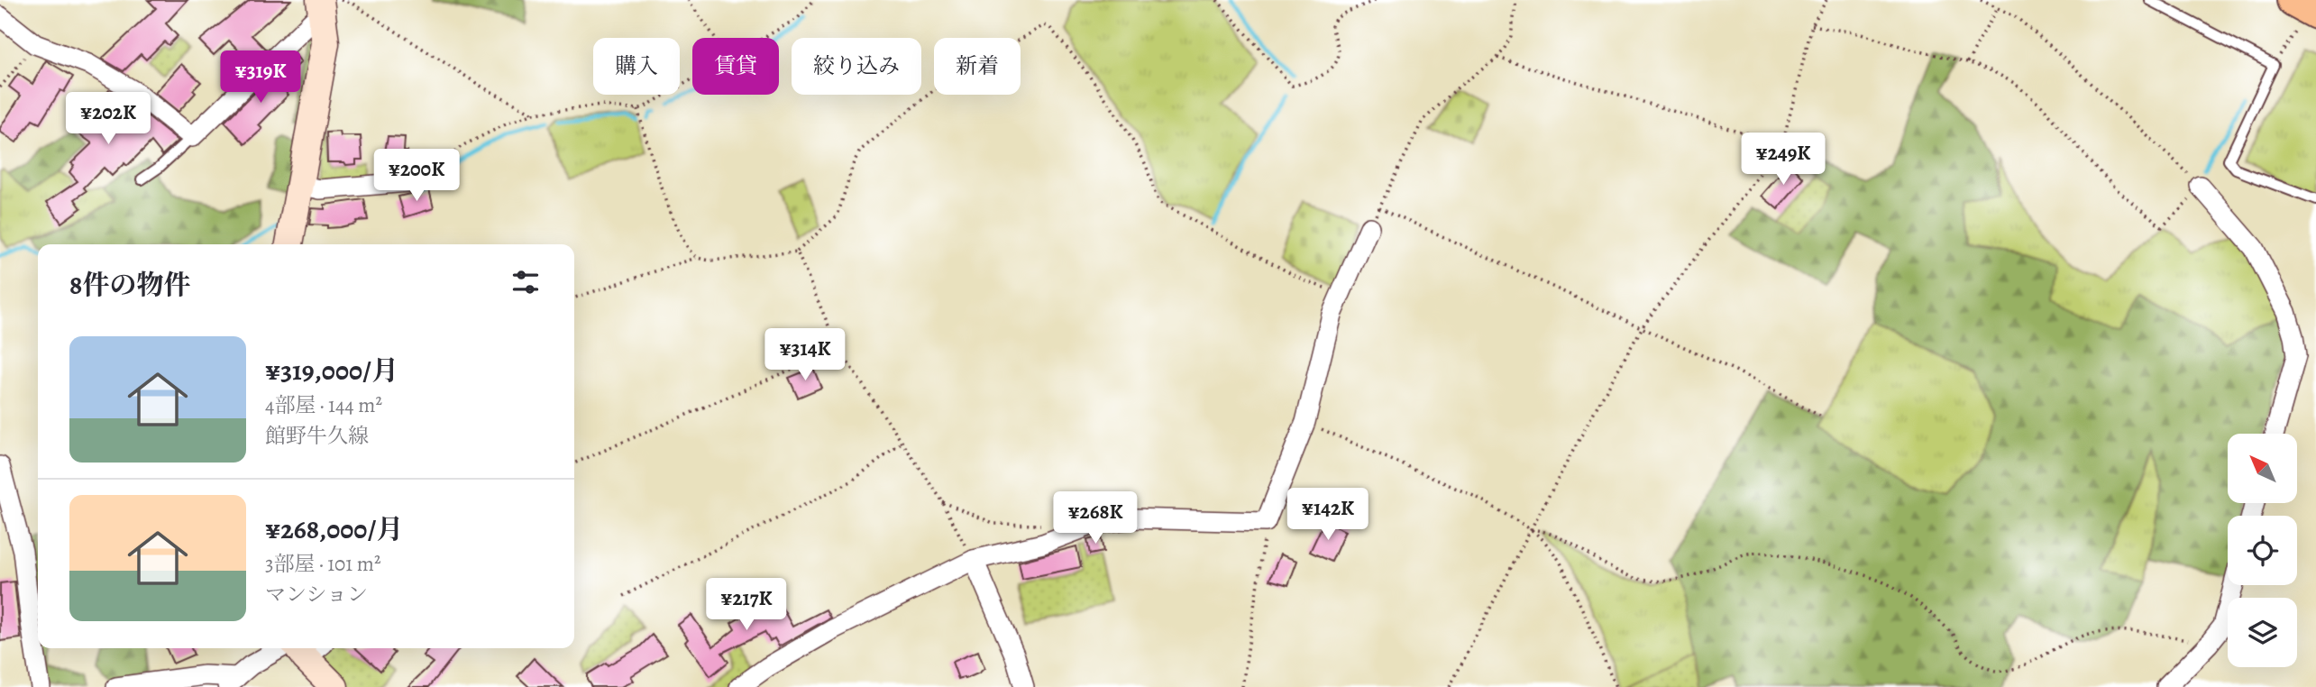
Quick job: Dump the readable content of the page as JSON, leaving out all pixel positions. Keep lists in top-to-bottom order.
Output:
{
  "north": "top left",
  "page": {
    "chip": [
      "購入",
      "賃貸",
      "絞り込み",
      "新着"
    ],
    "price": [
      "¥319K",
      "¥202K",
      "¥249K",
      "¥200K",
      "¥314K",
      "¥142K",
      "¥268K",
      "¥217K"
    ],
    "heading": "8件の物件",
    "list": [
      {
        "name": "¥319,000/月",
        "note": "4部屋 · 144 m² · 館野牛久線"
      },
      {
        "name": "¥268,000/月",
        "note": "3部屋 · 101 m² · マンション"
      }
    ]
  }
}
